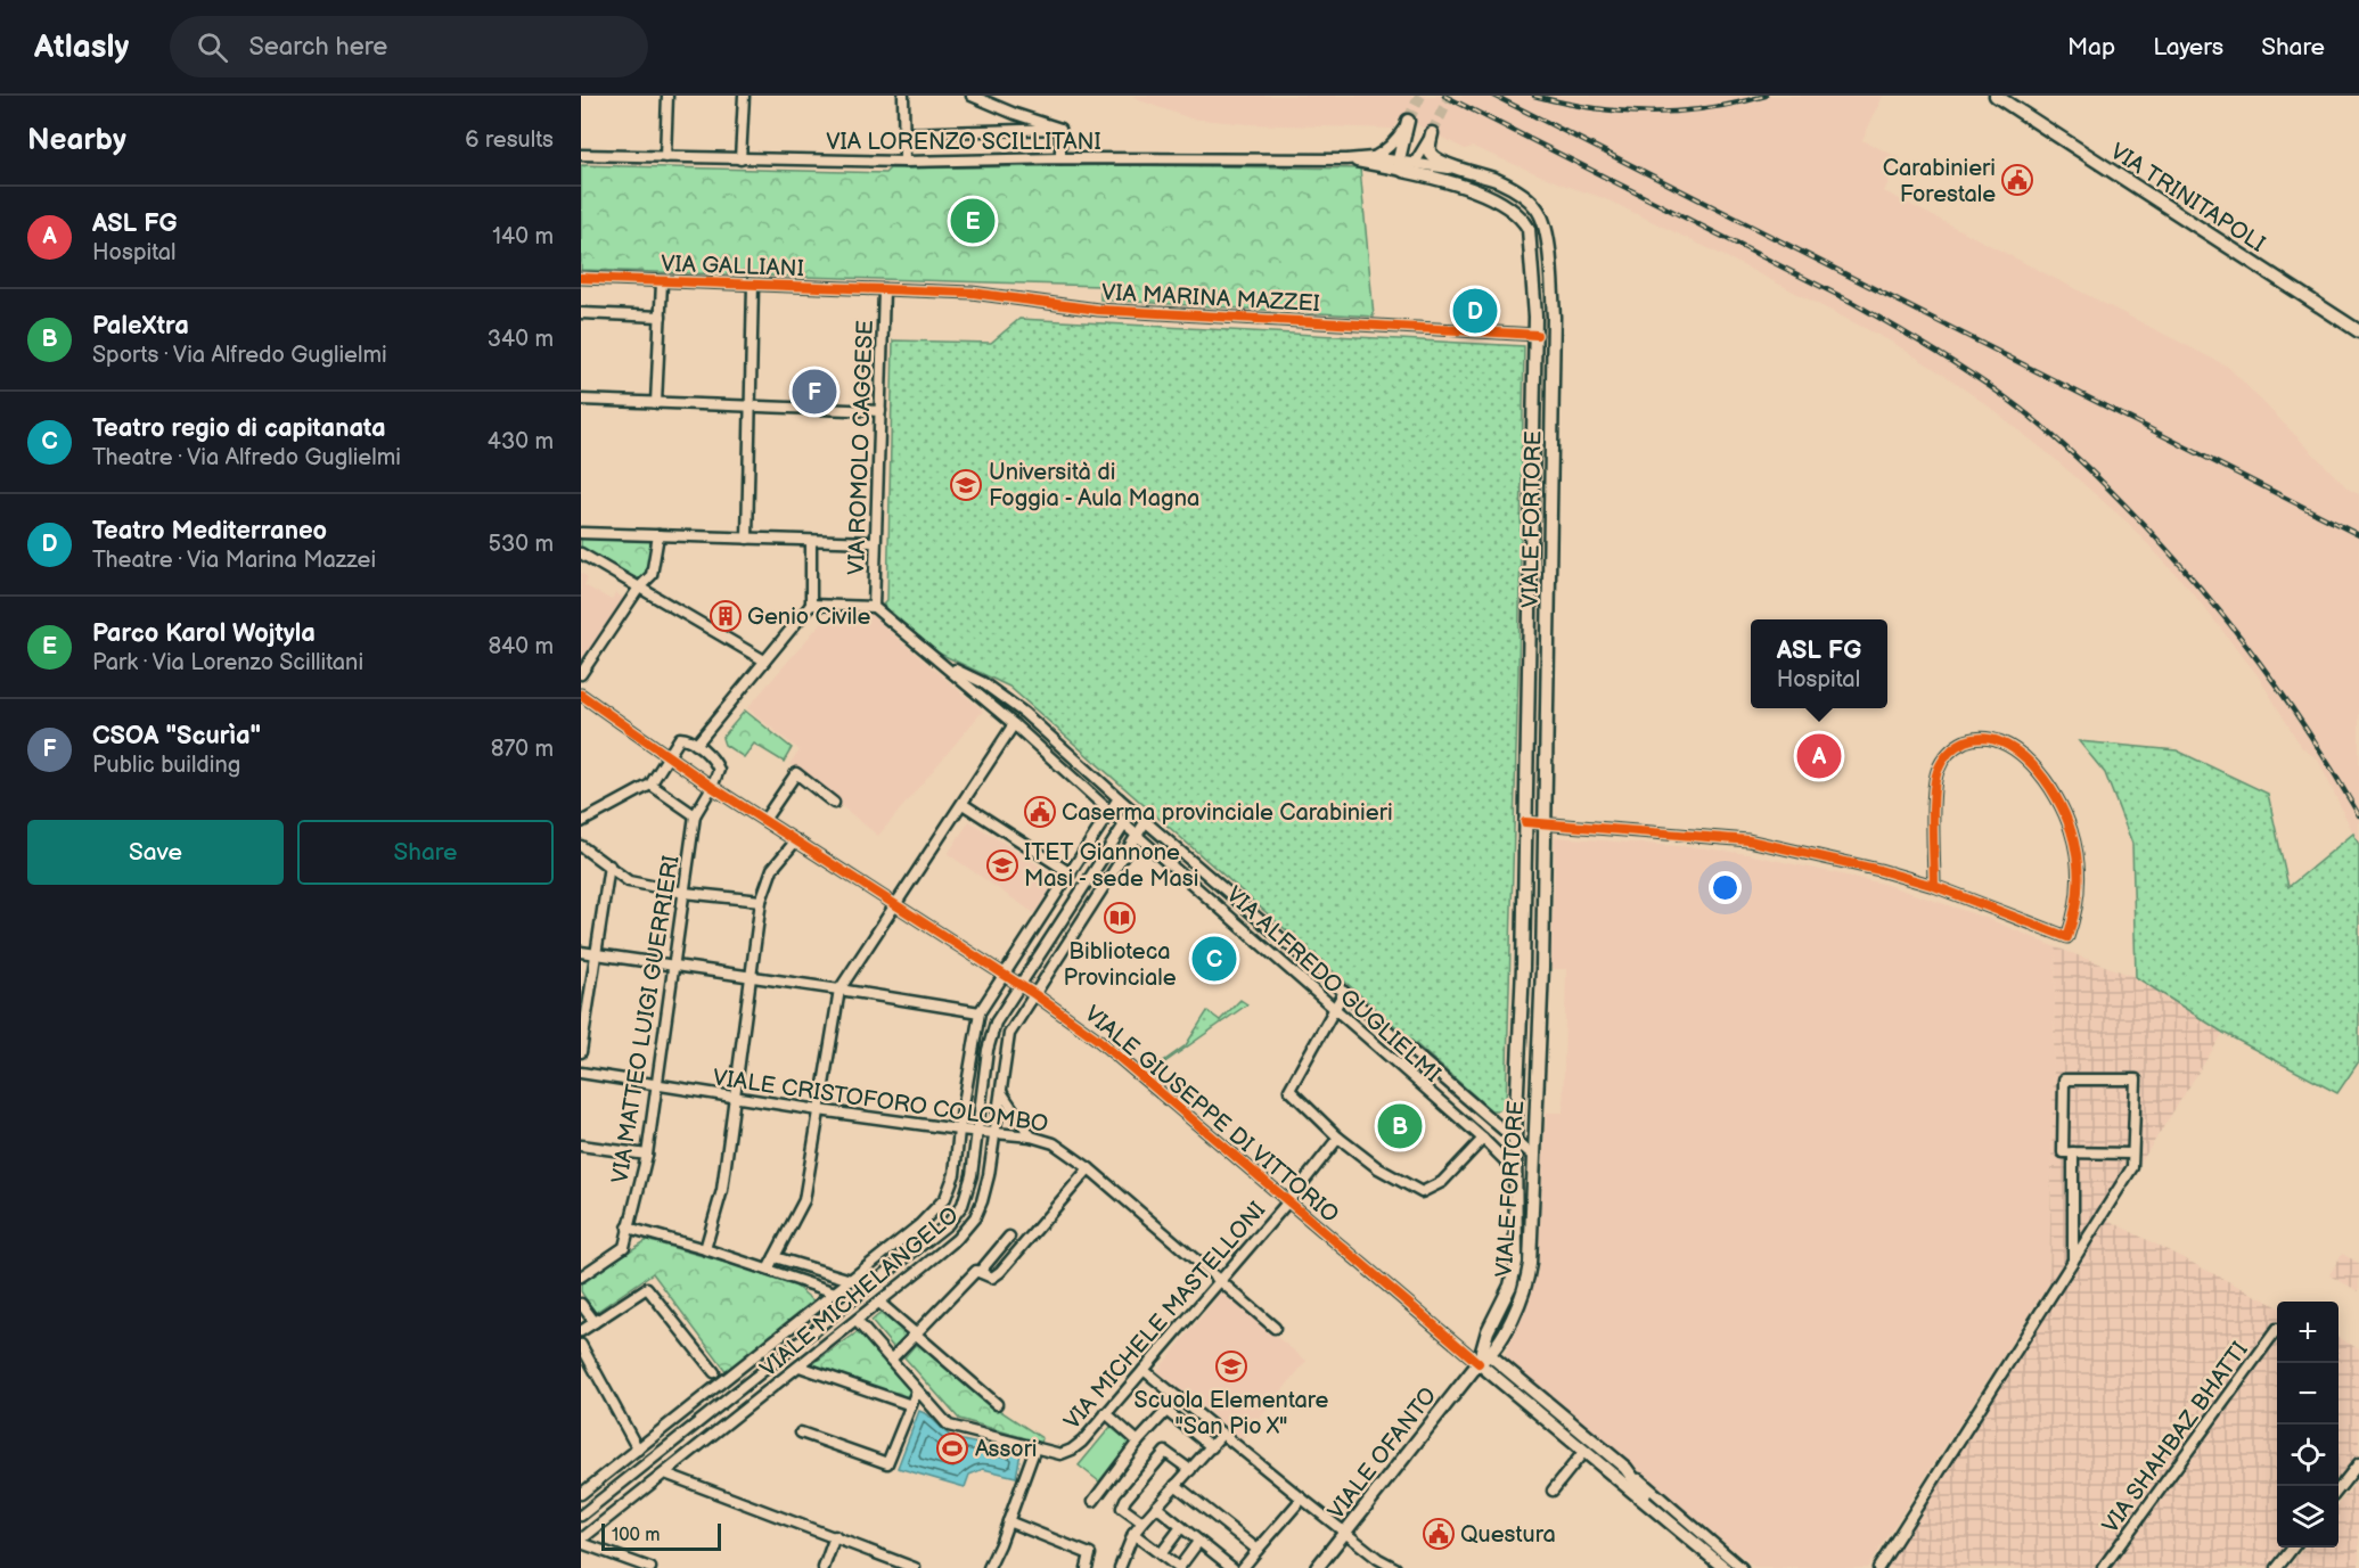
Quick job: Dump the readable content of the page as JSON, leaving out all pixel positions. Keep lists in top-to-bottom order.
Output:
{
  "streets": {
    "main road": ["VIA TRINITAPOLI", "VIALE FORTORE", "VIALE OFANTO"],
    "street": [
      "VIA LORENZO SCILLITANI",
      "VIA GALLIANI",
      "VIA MARINA MAZZEI",
      "VIA ROMOLO CAGGESE",
      "VIA ALFREDO GUGLIELMI",
      "VIA MATTEO LUIGI GUERRIERI",
      "VIALE CRISTOFORO COLOMBO",
      "VIALE GIUSEPPE DI VITTORIO",
      "VIALE MICHELANGELO",
      "VIA MICHELE MASTELLONI",
      "VIA SHAHBAZ BHATTI"
    ]
  },
  "crossings": [
    ["VIA GALLIANI", "VIA MARINA MAZZEI"],
    ["VIA GALLIANI", "VIA ROMOLO CAGGESE"],
    ["VIA MARINA MAZZEI", "VIA ROMOLO CAGGESE"],
    ["VIA MARINA MAZZEI", "VIALE FORTORE"],
    ["VIA ROMOLO CAGGESE", "VIA ALFREDO GUGLIELMI"],
    ["VIALE FORTORE", "VIA ALFREDO GUGLIELMI"],
    ["VIALE FORTORE", "VIALE GIUSEPPE DI VITTORIO"],
    ["VIALE FORTORE", "VIALE OFANTO"],
    ["VIA ALFREDO GUGLIELMI", "VIALE MICHELANGELO"],
    ["VIA MATTEO LUIGI GUERRIERI", "VIALE CRISTOFORO COLOMBO"],
    ["VIALE CRISTOFORO COLOMBO", "VIALE MICHELANGELO"],
    ["VIALE CRISTOFORO COLOMBO", "VIA MICHELE MASTELLONI"],
    ["VIALE GIUSEPPE DI VITTORIO", "VIALE MICHELANGELO"],
    ["VIALE GIUSEPPE DI VITTORIO", "VIA MICHELE MASTELLONI"],
    ["VIALE GIUSEPPE DI VITTORIO", "VIALE OFANTO"],
    ["VIALE MICHELANGELO", "VIA MICHELE MASTELLONI"]
  ],
  "places": {
    "public building": ["Carabinieri Forestale", "Caserma provinciale Carabinieri", "Questura"],
    "school or university": ["Università di Foggia - Aula Magna", "ITET Giannone Masi - sede Masi", "Scuola Elementare \"San Pio X\""],
    "building": ["Genio Civile"],
    "library": ["Biblioteca Provinciale"],
    "sports": ["Assori"]
  },
  "scale_bar": "100 m",
  "page": {
    "header": "Atlasly",
    "search": "Search here",
    "nav": ["Map", "Layers", "Share"],
    "heading": ["Nearby", "6 results"],
    "list": [
      {
        "mark": "A",
        "name": "ASL FG",
        "note": "Hospital",
        "value": "140 m"
      },
      {
        "mark": "B",
        "name": "PaleXtra",
        "note": "Sports · Via Alfredo Guglielmi",
        "value": "340 m"
      },
      {
        "mark": "C",
        "name": "Teatro regio di capitanata",
        "note": "Theatre · Via Alfredo Guglielmi",
        "value": "430 m"
      },
      {
        "mark": "D",
        "name": "Teatro Mediterraneo",
        "note": "Theatre · Via Marina Mazzei",
        "value": "530 m"
      },
      {
        "mark": "E",
        "name": "Parco Karol Wojtyla",
        "note": "Park · Via Lorenzo Scillitani",
        "value": "840 m"
      },
      {
        "mark": "F",
        "name": "CSOA \"Scurìa\"",
        "note": "Public building",
        "value": "870 m"
      }
    ],
    "pins": [
      "E",
      "D",
      "F",
      "A",
      "C",
      "B"
    ],
    "popup": ["ASL FG", "Hospital"],
    "buttons": ["Save", "Share"],
    "map_buttons": ["+", "−"],
    "scale": "100 m"
  }
}
